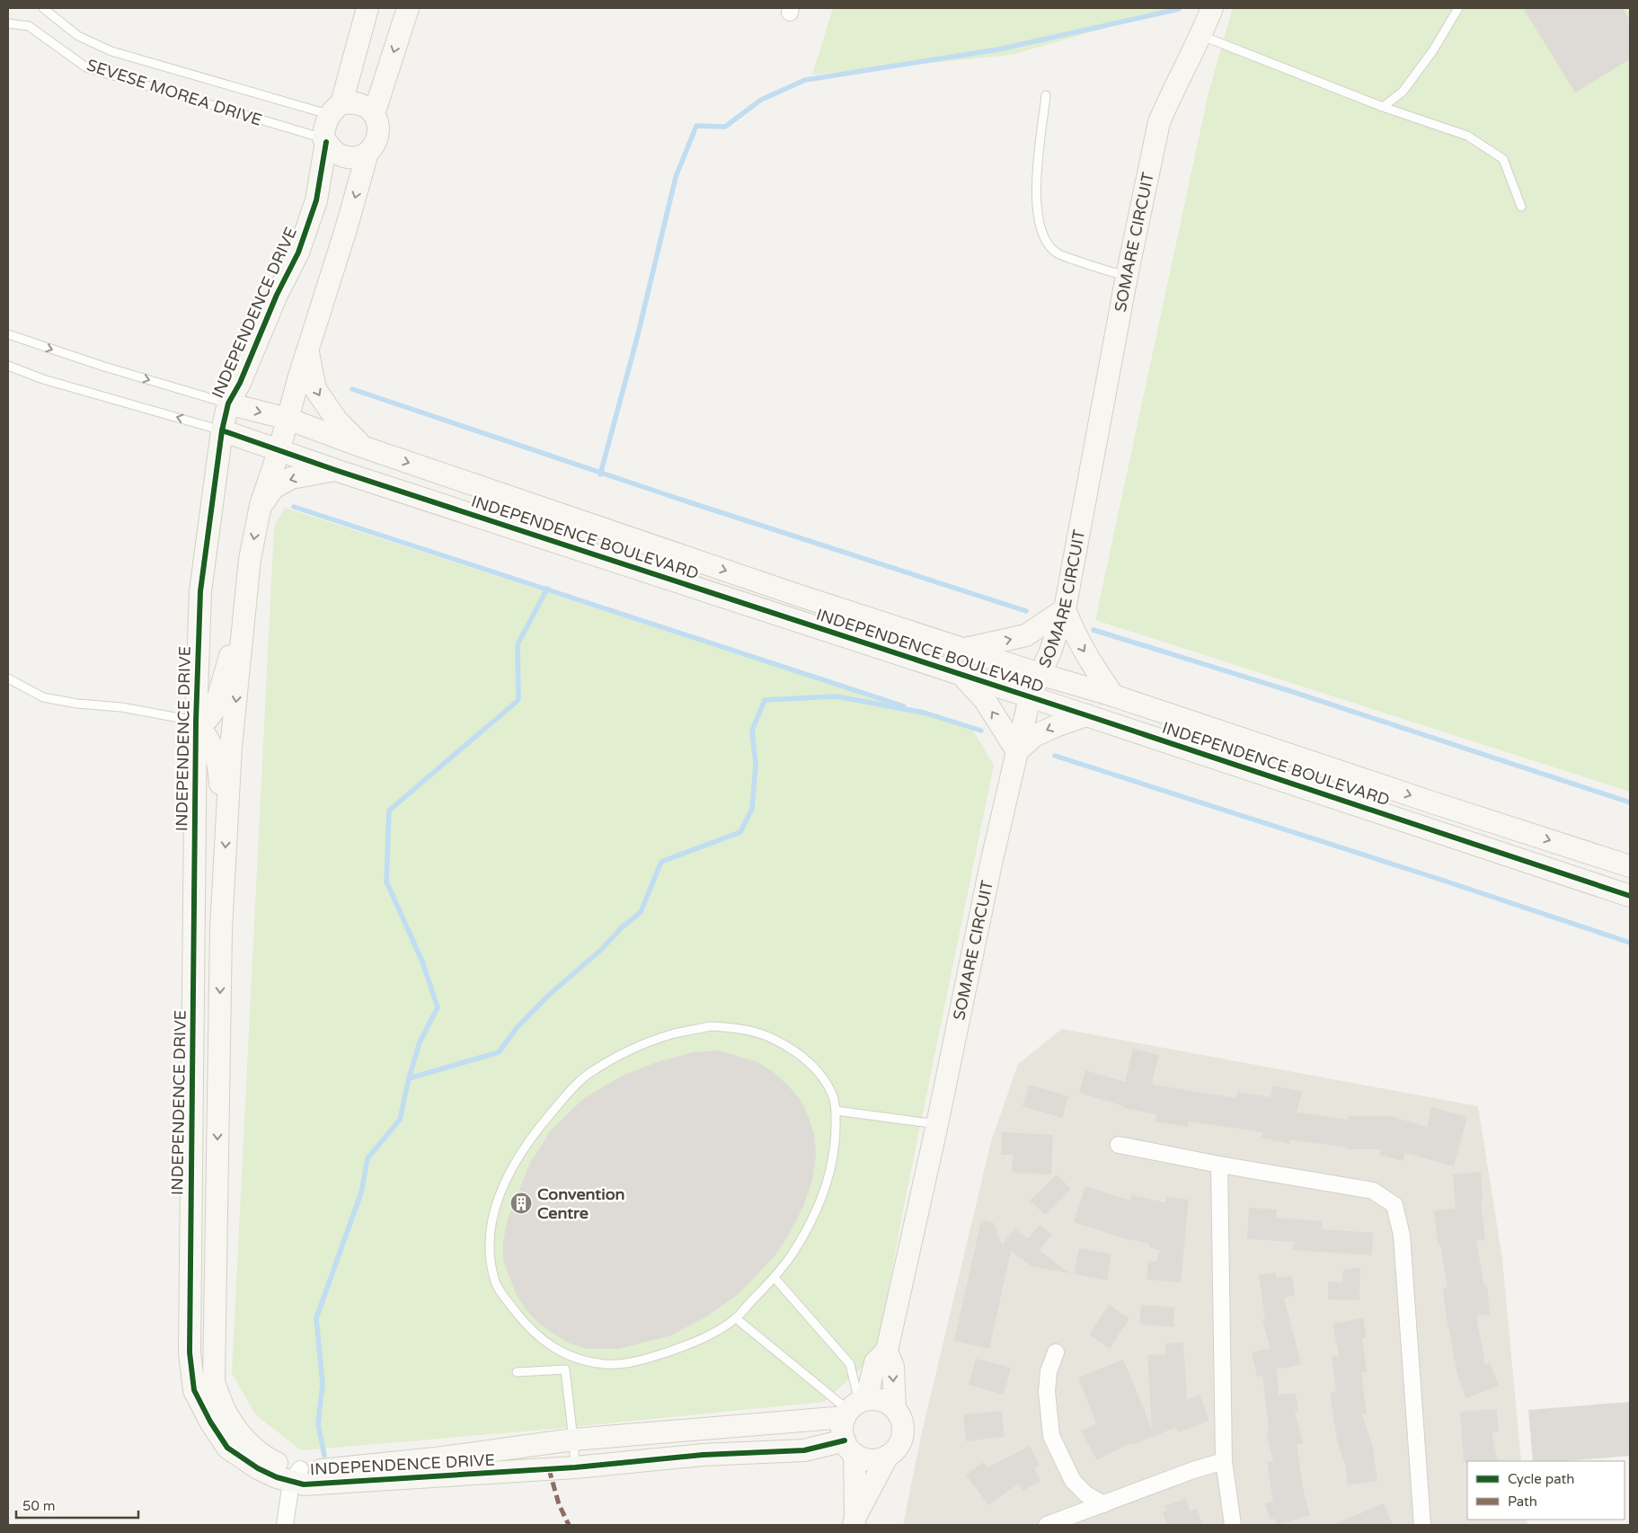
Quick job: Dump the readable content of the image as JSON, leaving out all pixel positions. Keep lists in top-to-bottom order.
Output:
{
  "streets": {
    "street": ["SOMARE CIRCUIT", "INDEPENDENCE DRIVE", "INDEPENDENCE BOULEVARD"],
    "lane": ["SEVESE MOREA DRIVE"]
  },
  "crossings": [
    ["SEVESE MOREA DRIVE", "INDEPENDENCE DRIVE"],
    ["SOMARE CIRCUIT", "INDEPENDENCE DRIVE"],
    ["SOMARE CIRCUIT", "INDEPENDENCE BOULEVARD"],
    ["INDEPENDENCE DRIVE", "INDEPENDENCE BOULEVARD"]
  ],
  "places": {
    "building": ["Convention Centre"]
  },
  "legend": ["Cycle path", "Path"],
  "scale_bar": "50 m"
}
